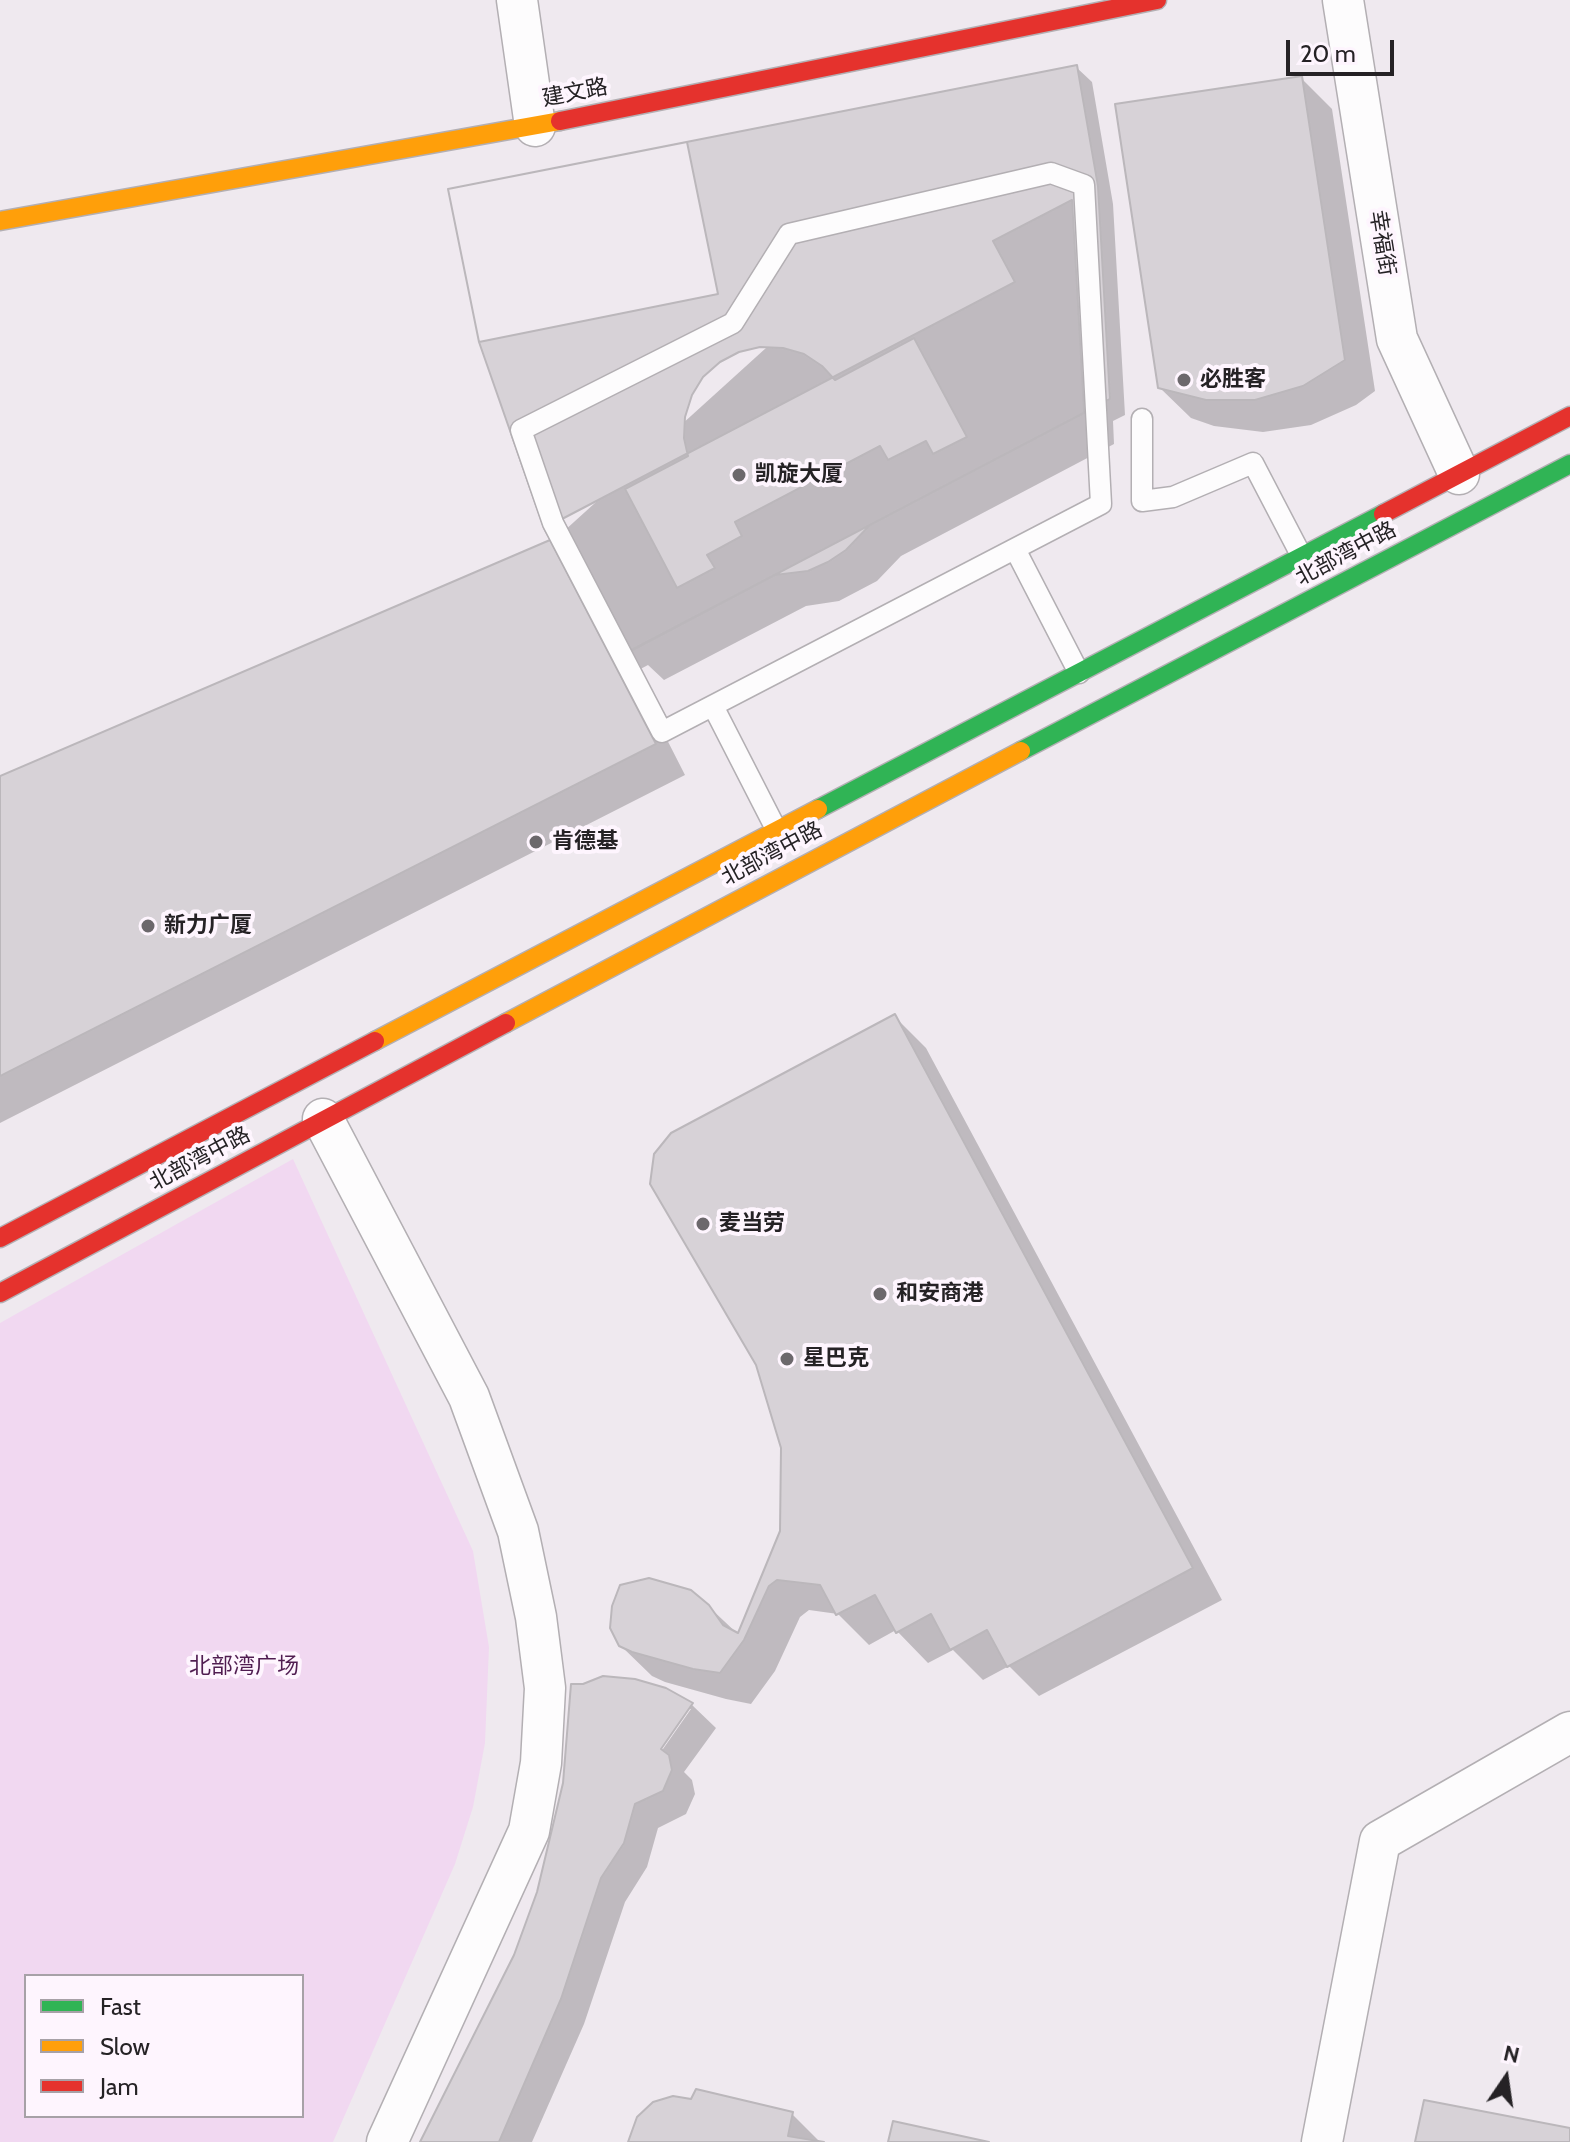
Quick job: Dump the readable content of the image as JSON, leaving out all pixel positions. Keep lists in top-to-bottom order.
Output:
{
  "streets": {
    "main road": ["建文路", "北部湾中路"],
    "street": ["幸福街"]
  },
  "crossings": [
    ["幸福街", "北部湾中路"]
  ],
  "parks": ["北部湾广场"],
  "places": [
    "必胜客",
    "凯旋大厦",
    "肯德基",
    "新力广厦",
    "麦当劳",
    "和安商港",
    "星巴克"
  ],
  "legend": ["Fast", "Slow", "Jam"],
  "scale_bar": "20 m",
  "north": "top"
}
